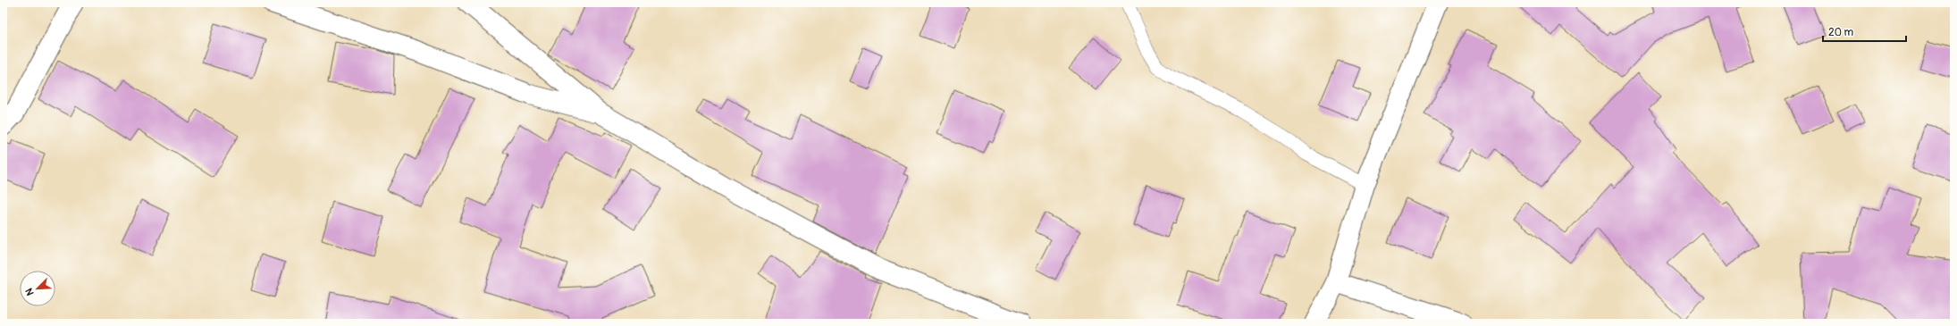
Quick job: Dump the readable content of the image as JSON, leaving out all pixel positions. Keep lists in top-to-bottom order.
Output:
{
  "scale_bar": "20 m",
  "north": "bottom left"
}
